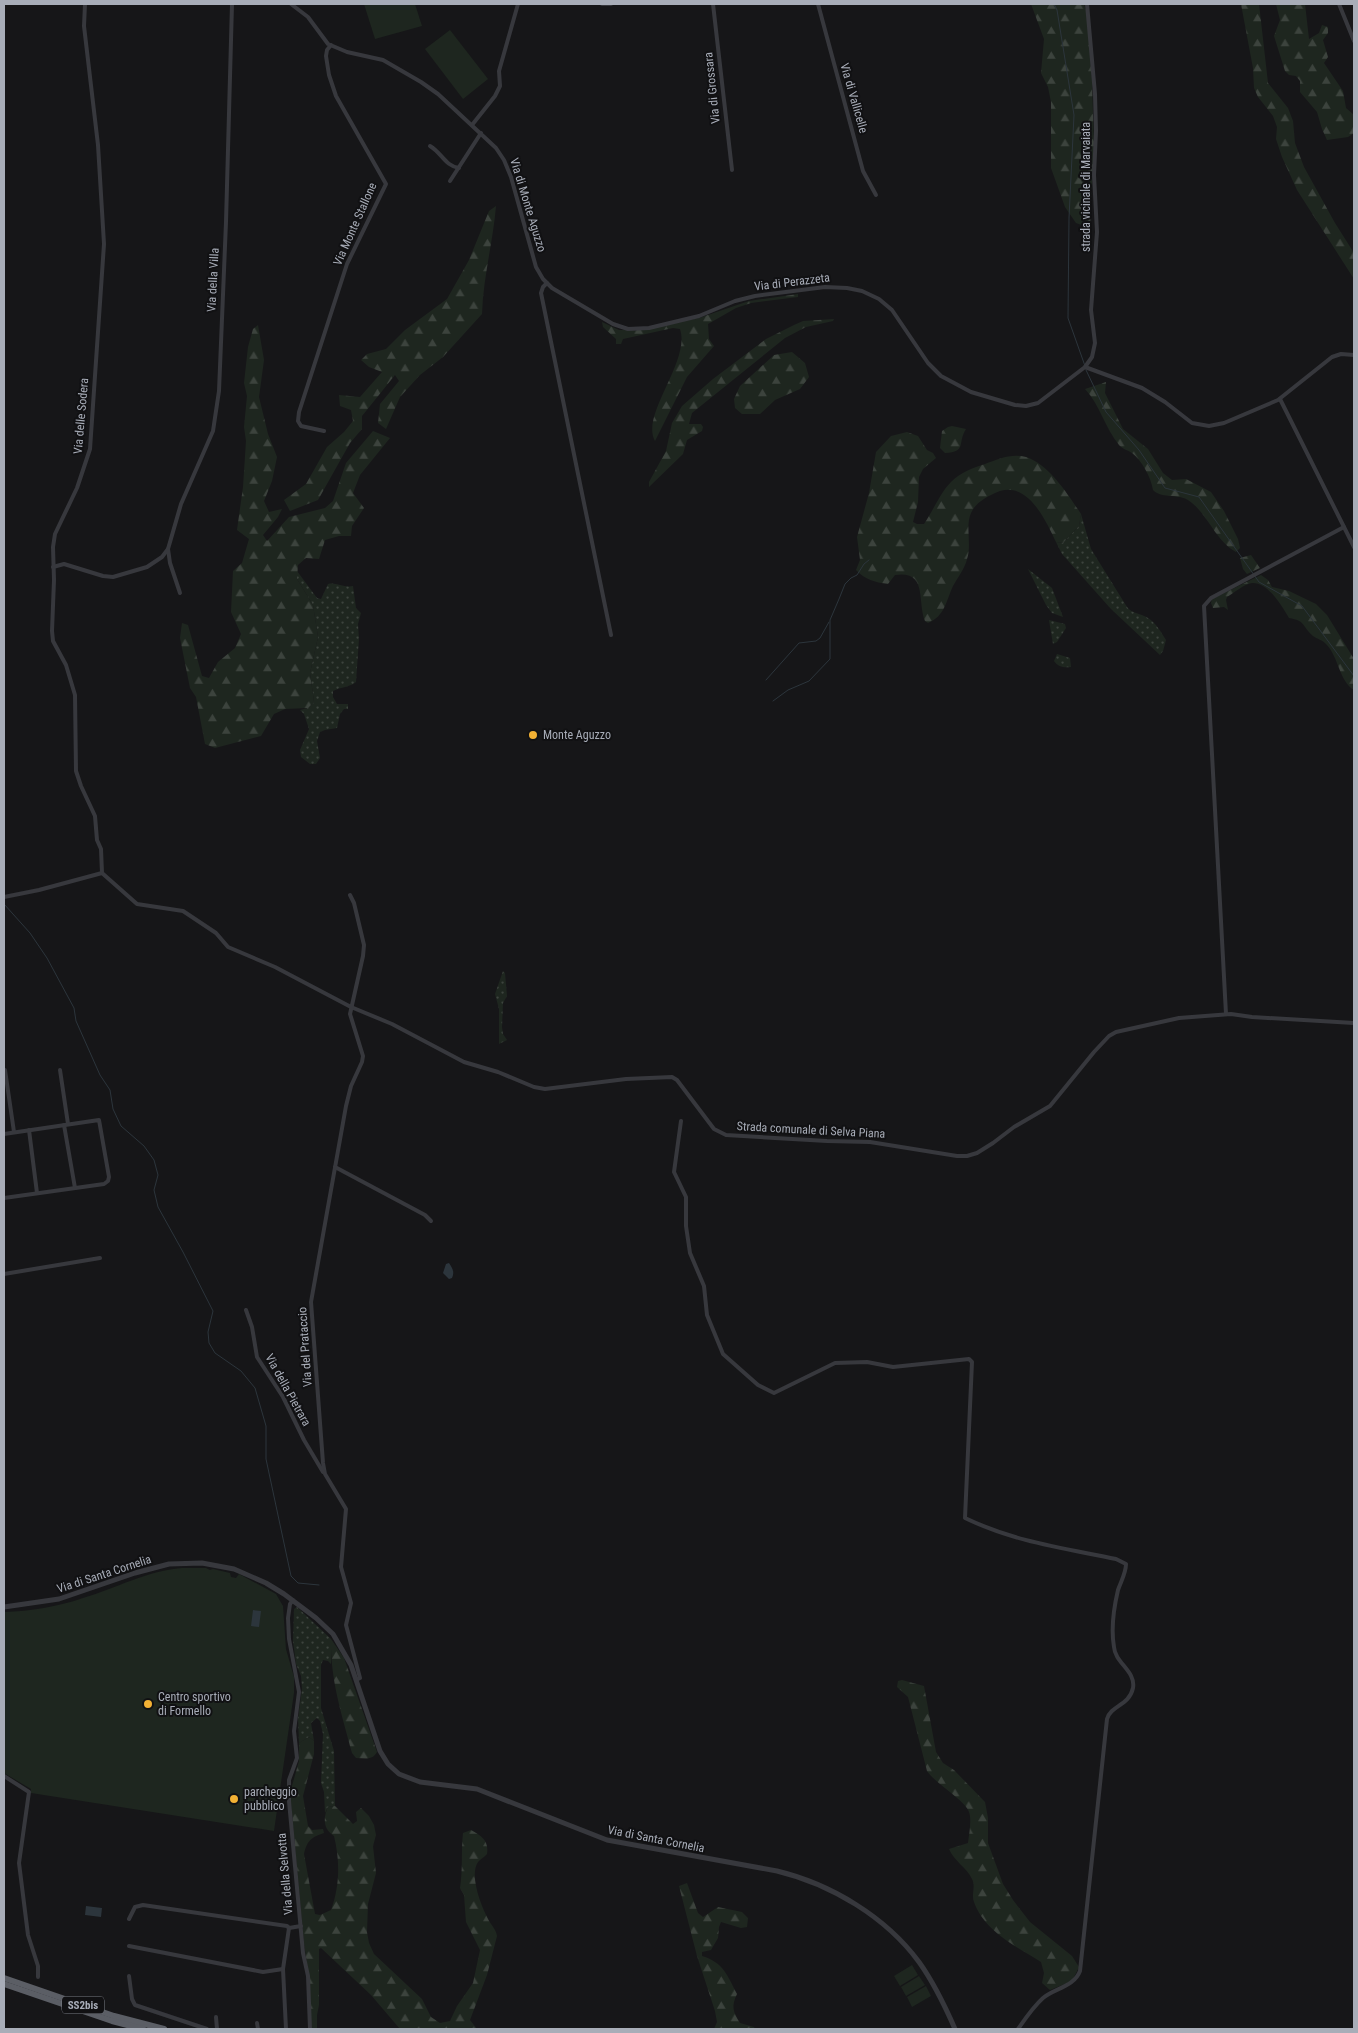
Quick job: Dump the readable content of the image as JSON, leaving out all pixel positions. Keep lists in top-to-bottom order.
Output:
{
  "streets": {
    "highway": ["SS2bis"],
    "street": [
      "Via di Grossara",
      "Via di Vallicelle",
      "strada vicinale di Marvaiata",
      "Via di Monte Aguzzo",
      "Via Monte Stallone",
      "Via della Villa",
      "Via di Perazzeta",
      "Via delle Sodera",
      "Strada comunale di Selva Piana",
      "Via del Prataccio",
      "Via della Pietrara",
      "Via di Santa Cornelia",
      "Via della Selvotta"
    ]
  },
  "crossings": [
    ["strada vicinale di Marvaiata", "Via di Perazzeta"],
    ["Via di Monte Aguzzo", "Via Monte Stallone"],
    ["Via di Monte Aguzzo", "Via di Perazzeta"],
    ["Via della Villa", "Via delle Sodera"],
    ["Strada comunale di Selva Piana", "Via del Prataccio"],
    ["Via del Prataccio", "Via della Pietrara"],
    ["Via del Prataccio", "Via di Santa Cornelia"],
    ["Via di Santa Cornelia", "Via della Selvotta"]
  ],
  "places": ["Monte Aguzzo", "Centro sportivo di Formello", "parcheggio pubblico"]
}
